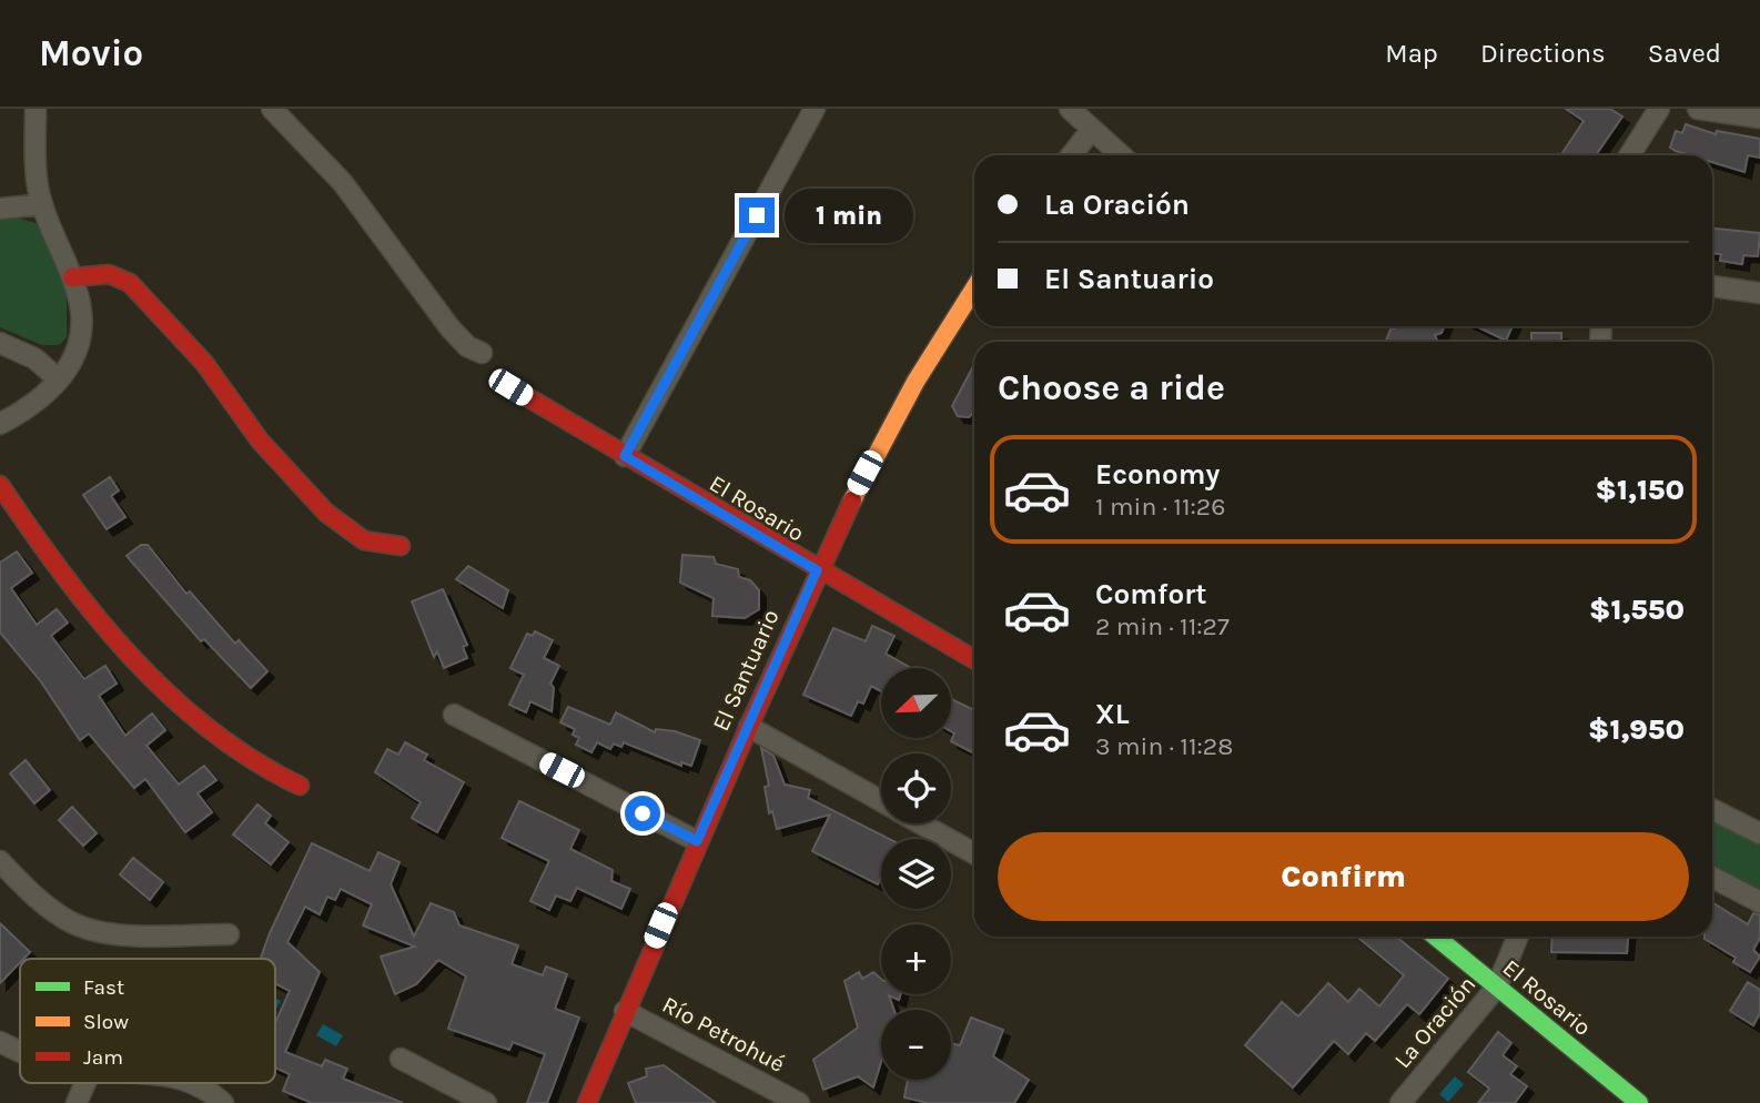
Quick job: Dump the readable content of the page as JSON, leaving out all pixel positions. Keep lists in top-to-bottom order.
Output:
{
  "streets": {
    "street": [
      "El Rosario",
      "El Santuario",
      "La Oración",
      "Río Petrohué"
    ]
  },
  "crossings": [
    ["El Rosario", "El Santuario"],
    ["El Rosario", "La Oración"],
    ["El Santuario", "Río Petrohué"]
  ],
  "legend": ["Fast", "Slow", "Jam"],
  "north": "bottom left",
  "page": {
    "header": "Movio",
    "nav": ["Map", "Directions", "Saved"],
    "banner": ["La Oración", "El Santuario"],
    "bubble": "1 min",
    "heading": "Choose a ride",
    "list": [
      {
        "name": "Economy",
        "note": "1 min · 11:26",
        "value": "$1,150"
      },
      {
        "name": "Comfort",
        "note": "2 min · 11:27",
        "value": "$1,550"
      },
      {
        "name": "XL",
        "note": "3 min · 11:28",
        "value": "$1,950"
      }
    ],
    "map_buttons": ["+", "−"],
    "buttons": "Confirm"
  }
}
